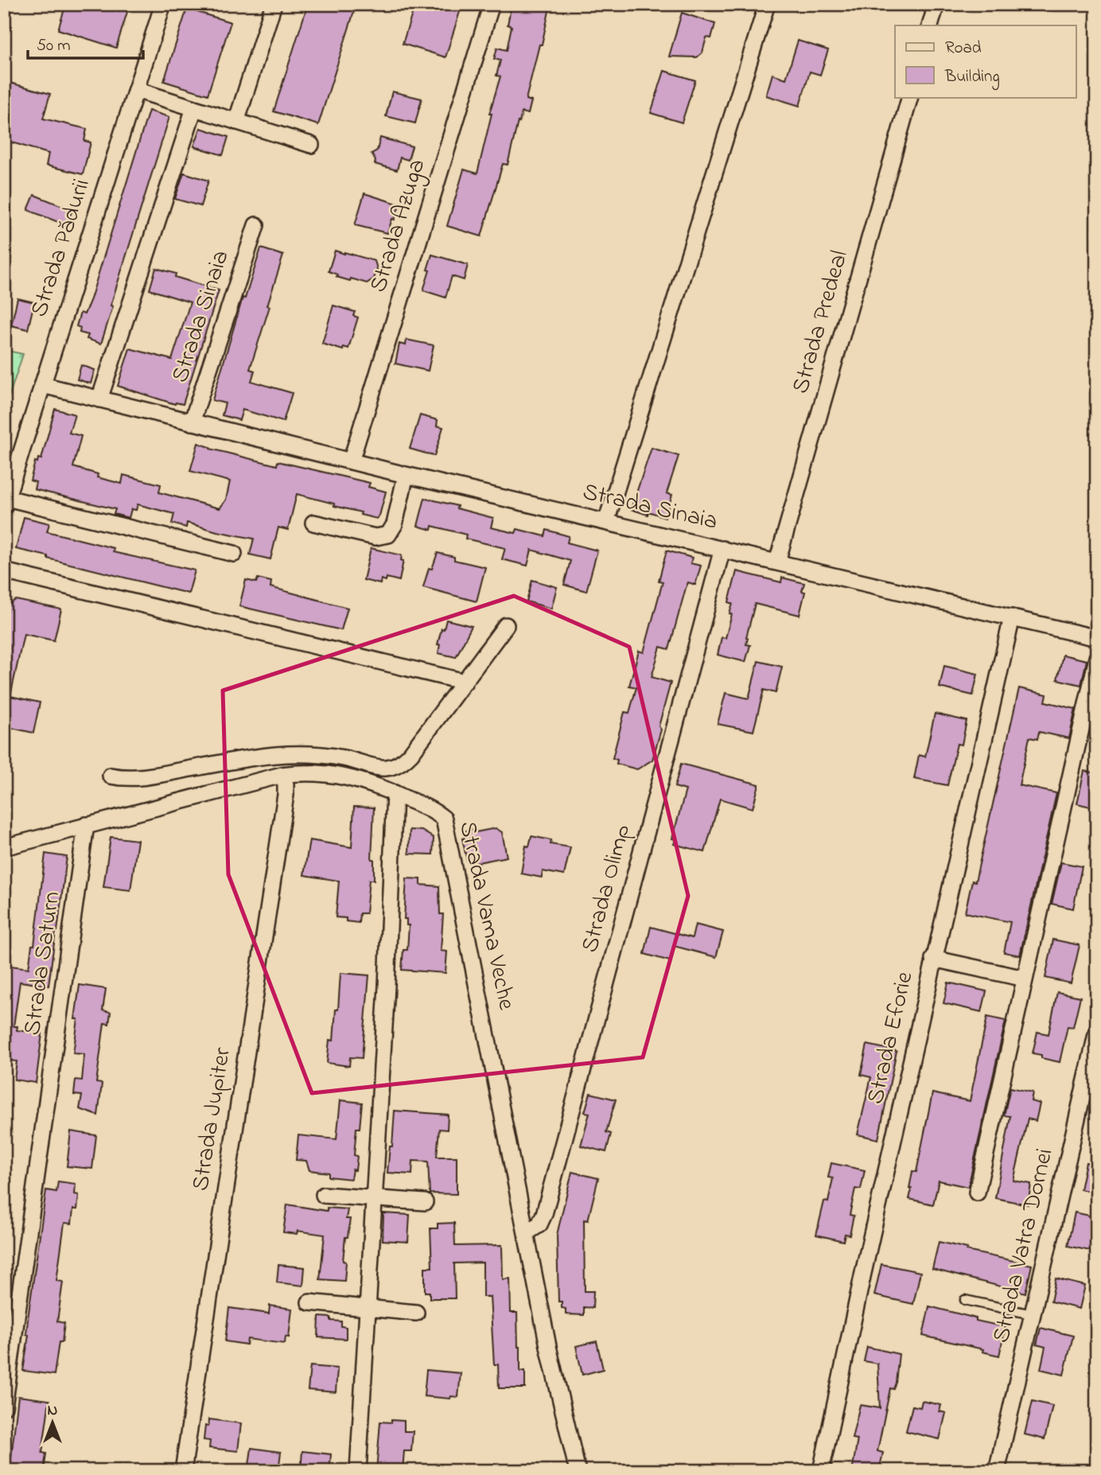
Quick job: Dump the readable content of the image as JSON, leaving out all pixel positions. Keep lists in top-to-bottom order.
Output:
{
  "streets": {
    "street": [
      "Strada Azuga",
      "Strada Pădurii",
      "Strada Sinaia",
      "Strada Predeal",
      "Strada Olimp",
      "Strada Vama Veche",
      "Strada Saturn",
      "Strada Eforie",
      "Strada Jupiter",
      "Strada Vatra Dornei"
    ]
  },
  "crossings": [
    ["Strada Azuga", "Strada Sinaia"],
    ["Strada Pădurii", "Strada Sinaia"],
    ["Strada Sinaia", "Strada Predeal"],
    ["Strada Sinaia", "Strada Olimp"],
    ["Strada Sinaia", "Strada Eforie"],
    ["Strada Olimp", "Strada Vama Veche"],
    ["Strada Vama Veche", "Strada Saturn"],
    ["Strada Vama Veche", "Strada Jupiter"]
  ],
  "legend": ["Road", "Building"],
  "scale_bar": "50 m",
  "north": "top"
}
